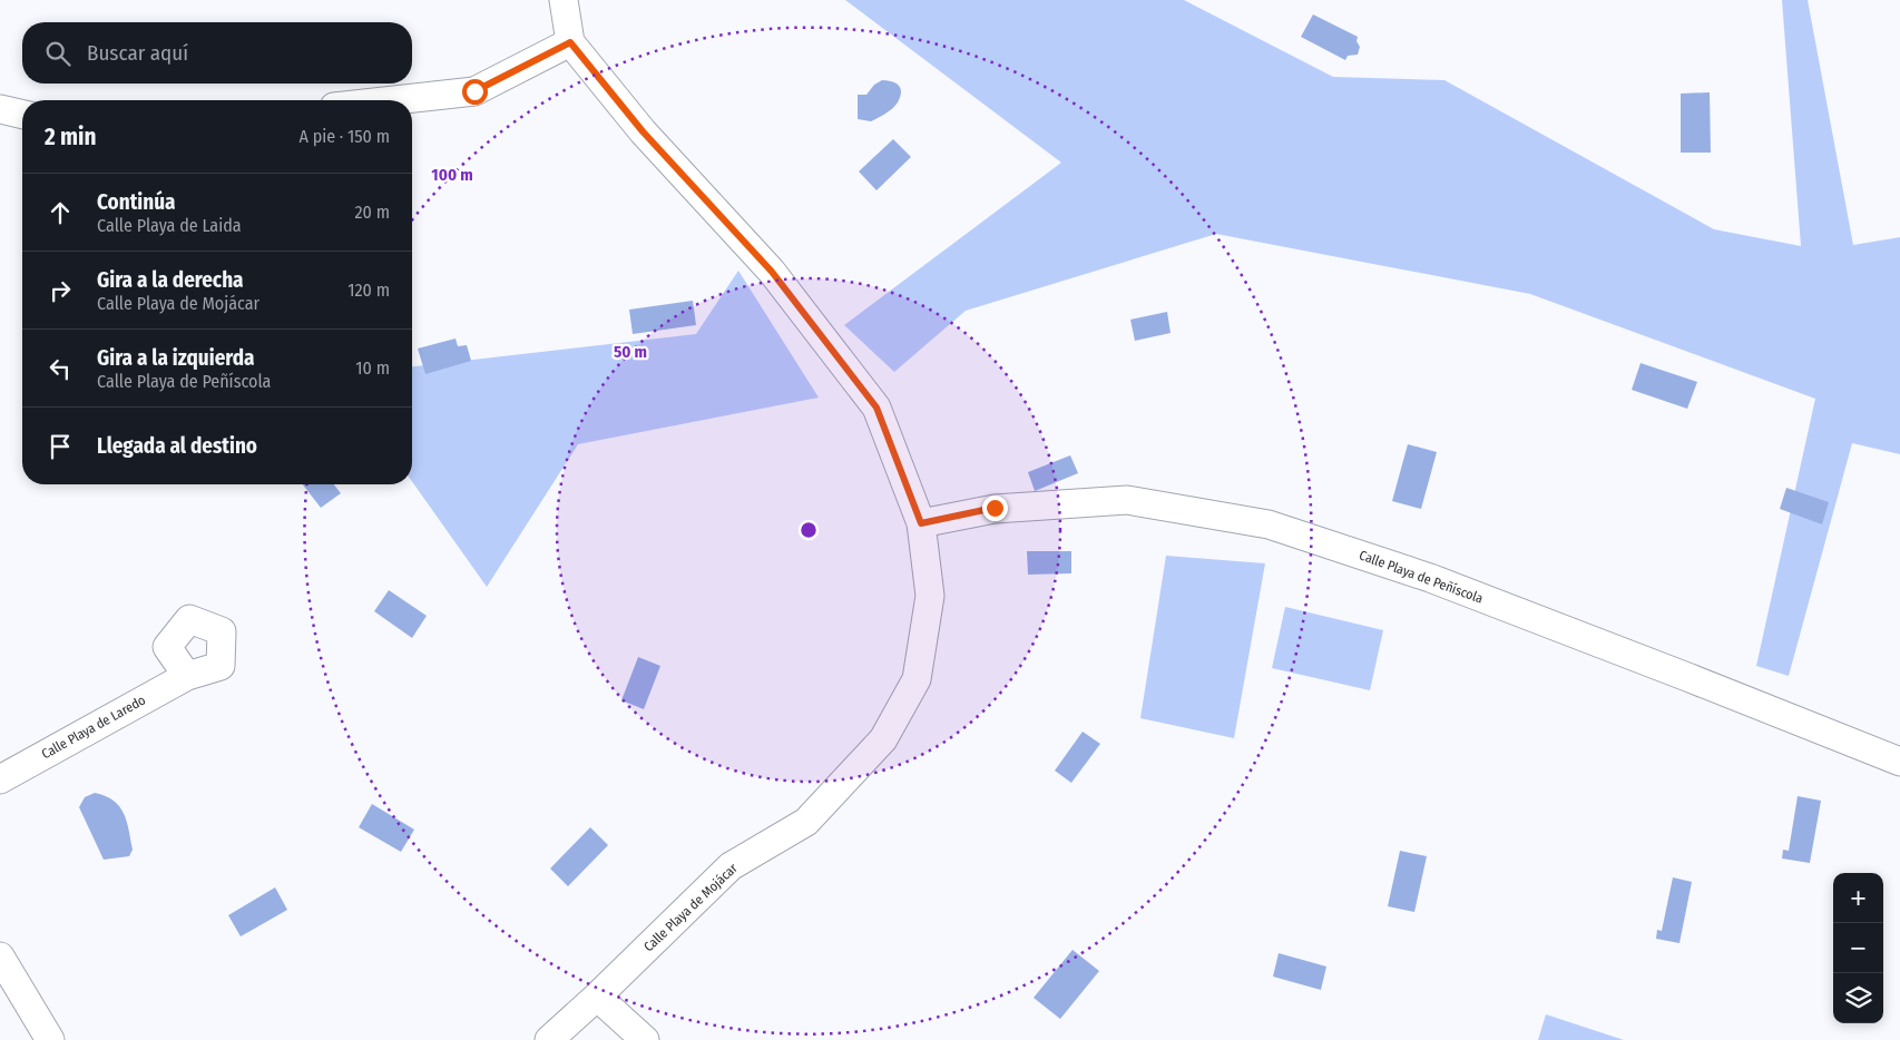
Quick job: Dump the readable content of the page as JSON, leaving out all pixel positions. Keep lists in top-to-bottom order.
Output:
{
  "streets": {
    "street": ["Calle Playa de Peñíscola", "Calle Playa de Laredo", "Calle Playa de Mojácar"]
  },
  "crossings": [
    ["Calle Playa de Peñíscola", "Calle Playa de Mojácar"]
  ],
  "page": {
    "search": "Buscar aquí",
    "heading": ["2 min", "A pie · 150 m"],
    "list": [
      ["Continúa", "Calle Playa de Laida", "20 m"],
      ["Gira a la derecha", "Calle Playa de Mojácar", "120 m"],
      ["Gira a la izquierda", "Calle Playa de Peñíscola", "10 m"],
      "Llegada al destino"
    ],
    "map_buttons": ["+", "−"]
  },
  "rings": ["100 m", "50 m"]
}
